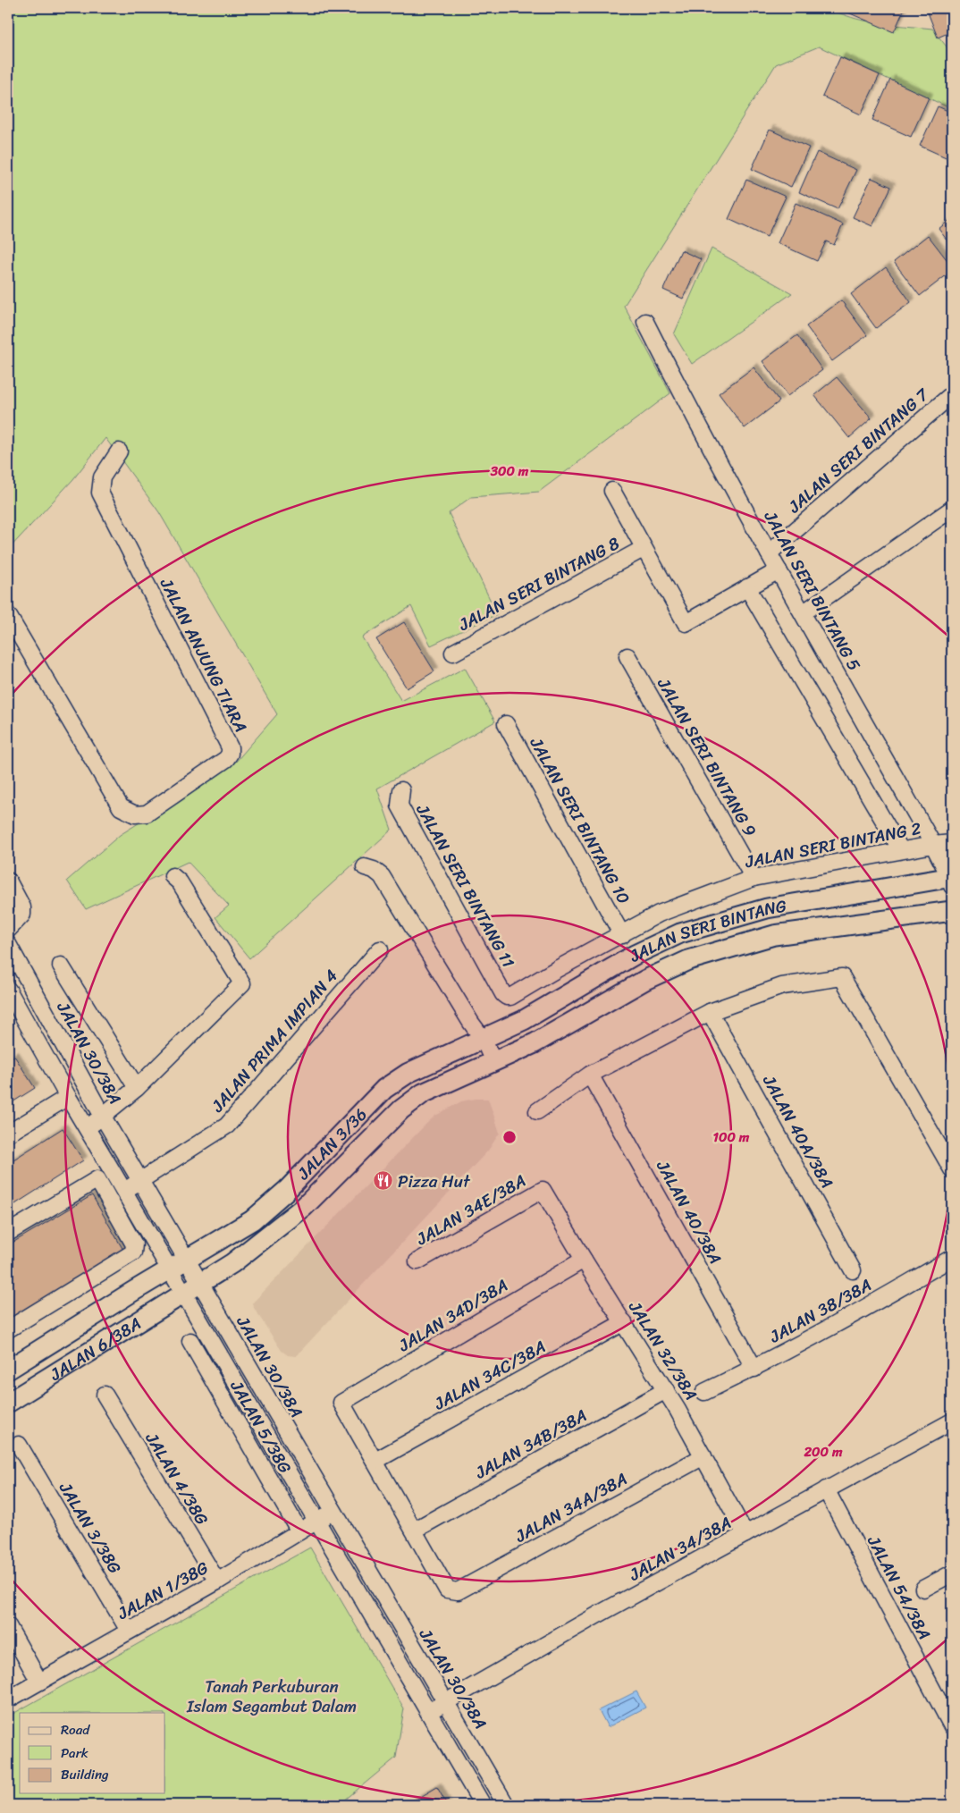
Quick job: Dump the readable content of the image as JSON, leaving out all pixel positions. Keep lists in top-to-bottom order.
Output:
{
  "streets": {
    "street": [
      "JALAN SERI BINTANG 7",
      "JALAN SERI BINTANG 8",
      "JALAN SERI BINTANG 5",
      "JALAN ANJUNG TIARA",
      "JALAN SERI BINTANG 9",
      "JALAN SERI BINTANG 10",
      "JALAN SERI BINTANG 2",
      "JALAN SERI BINTANG 11",
      "JALAN SERI BINTANG",
      "JALAN PRIMA IMPIAN 4",
      "JALAN 30/38A",
      "JALAN 40A/38A",
      "JALAN 3/36",
      "JALAN 34E/38A",
      "JALAN 40/38A",
      "JALAN 38/38A",
      "JALAN 34D/38A",
      "JALAN 6/38A",
      "JALAN 32/38A",
      "JALAN 34C/38A",
      "JALAN 5/38G",
      "JALAN 34B/38A",
      "JALAN 4/38G",
      "JALAN 34A/38A",
      "JALAN 3/38G",
      "JALAN 34/38A",
      "JALAN 54/38A",
      "JALAN 1/38G"
    ]
  },
  "crossings": [
    ["JALAN SERI BINTANG 7", "JALAN SERI BINTANG 5"],
    ["JALAN SERI BINTANG 8", "JALAN SERI BINTANG 5"],
    ["JALAN SERI BINTANG 5", "JALAN SERI BINTANG 2"],
    ["JALAN SERI BINTANG 5", "JALAN SERI BINTANG"],
    ["JALAN SERI BINTANG 9", "JALAN SERI BINTANG 2"],
    ["JALAN SERI BINTANG 10", "JALAN SERI BINTANG 2"],
    ["JALAN SERI BINTANG 2", "JALAN SERI BINTANG 11"],
    ["JALAN SERI BINTANG", "JALAN 3/36"],
    ["JALAN PRIMA IMPIAN 4", "JALAN 30/38A"],
    ["JALAN 30/38A", "JALAN 3/36"],
    ["JALAN 30/38A", "JALAN 34/38A"],
    ["JALAN 30/38A", "JALAN 1/38G"],
    ["JALAN 3/36", "JALAN 6/38A"],
    ["JALAN 34E/38A", "JALAN 32/38A"],
    ["JALAN 40/38A", "JALAN 38/38A"],
    ["JALAN 34D/38A", "JALAN 32/38A"],
    ["JALAN 34D/38A", "JALAN 34C/38A"],
    ["JALAN 32/38A", "JALAN 34C/38A"],
    ["JALAN 32/38A", "JALAN 34B/38A"],
    ["JALAN 32/38A", "JALAN 34A/38A"],
    ["JALAN 32/38A", "JALAN 34/38A"],
    ["JALAN 5/38G", "JALAN 1/38G"],
    ["JALAN 34B/38A", "JALAN 34A/38A"],
    ["JALAN 4/38G", "JALAN 1/38G"],
    ["JALAN 3/38G", "JALAN 1/38G"],
    ["JALAN 34/38A", "JALAN 54/38A"]
  ],
  "parks": ["Tanah Perkuburan Islam Segambut Dalam"],
  "places": {
    "restaurant": ["Pizza Hut"]
  },
  "legend": ["Road", "Park", "Building"],
  "rings": ["300 m", "100 m", "200 m"]
}
